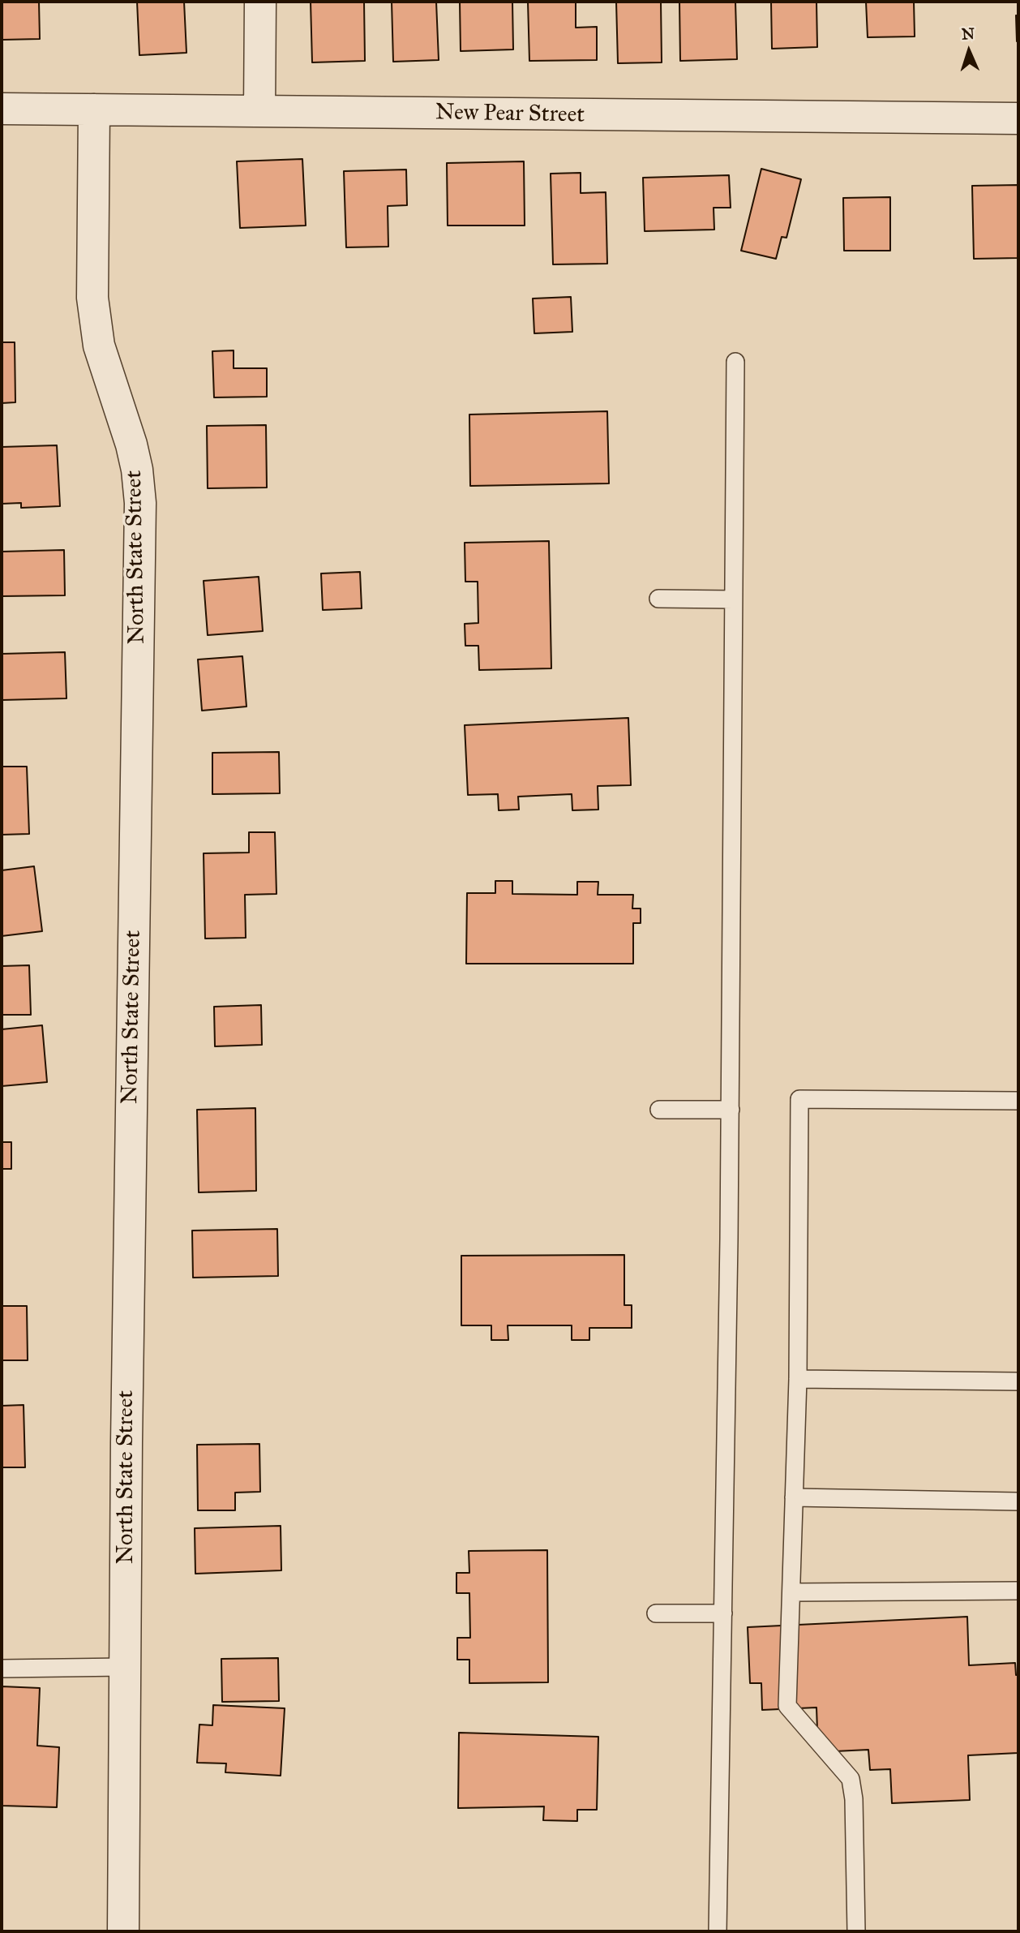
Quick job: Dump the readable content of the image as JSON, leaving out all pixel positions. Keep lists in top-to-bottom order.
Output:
{
  "streets": {
    "street": ["New Pear Street", "North State Street"]
  },
  "crossings": [
    ["New Pear Street", "North State Street"]
  ],
  "north": "top"
}
